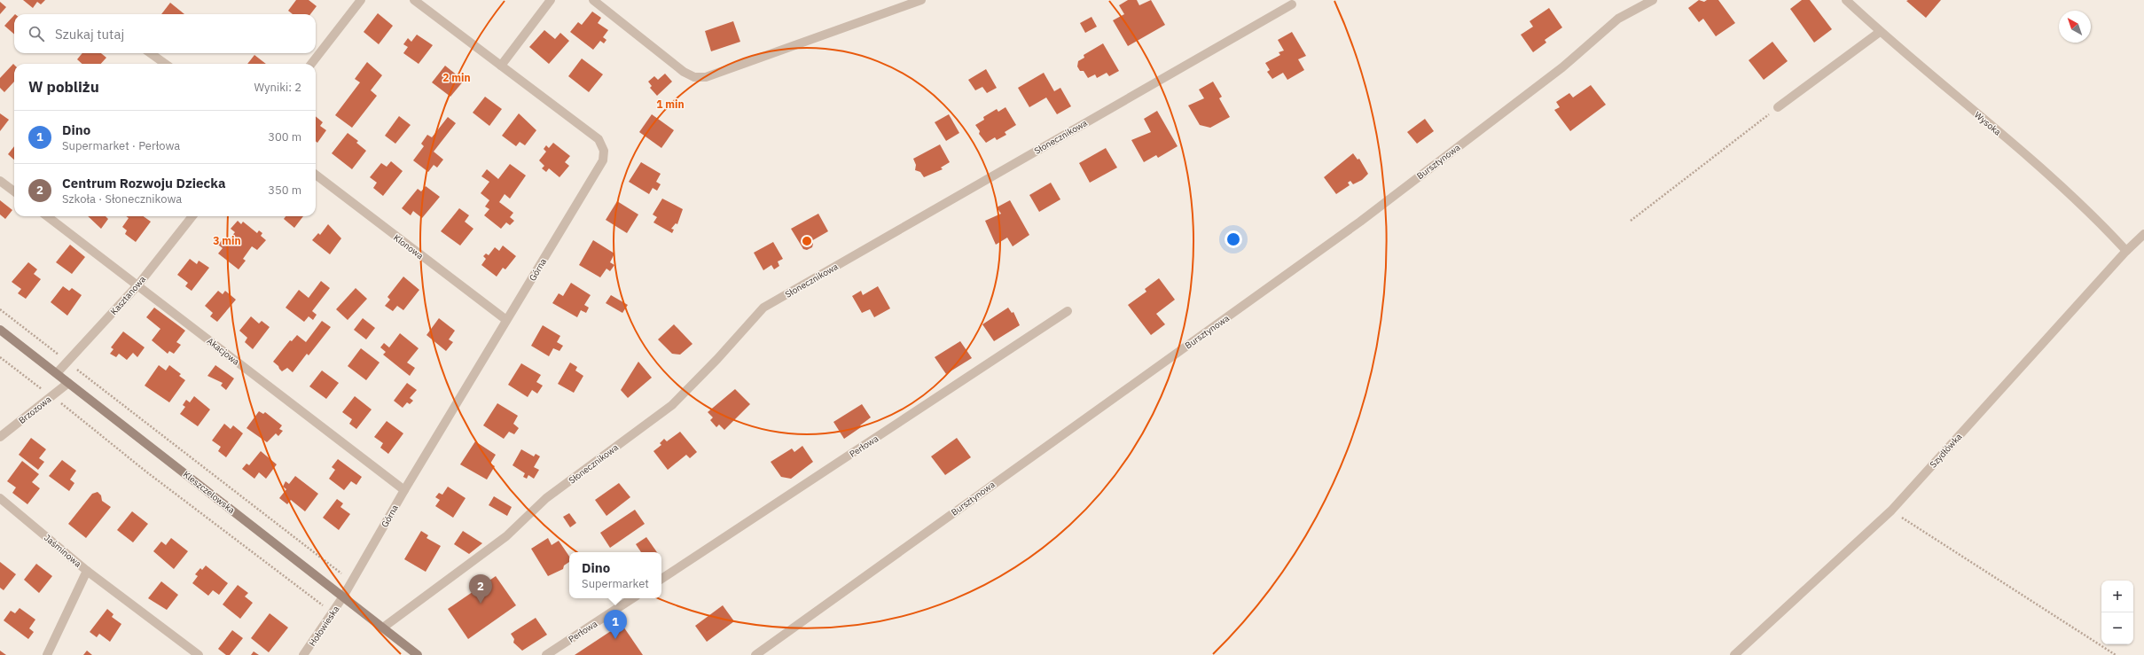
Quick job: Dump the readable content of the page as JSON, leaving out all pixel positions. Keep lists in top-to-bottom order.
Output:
{
  "streets": {
    "main road": ["Kleszczelowska"],
    "street": [
      "Wysoka",
      "Słonecznikowa",
      "Bursztynowa",
      "Klonowa",
      "Górna",
      "Kasztanowa",
      "Akacjowa",
      "Brzozowa",
      "Perłowa",
      "Szydłówka",
      "Jaśminowa",
      "Hołowieska"
    ]
  },
  "crossings": [
    ["Wysoka", "Szydłówka"],
    ["Słonecznikowa", "Kleszczelowska"],
    ["Klonowa", "Górna"],
    ["Górna", "Akacjowa"],
    ["Górna", "Kleszczelowska"],
    ["Górna", "Hołowieska"],
    ["Kasztanowa", "Akacjowa"],
    ["Kasztanowa", "Kleszczelowska"],
    ["Brzozowa", "Kleszczelowska"],
    ["Kleszczelowska", "Hołowieska"]
  ],
  "north": "top left",
  "page": {
    "search": "Szukaj tutaj",
    "heading": ["W pobliżu", "Wyniki: 2"],
    "list": [
      {
        "mark": "1",
        "name": "Dino",
        "note": "Supermarket · Perłowa",
        "value": "300 m"
      },
      {
        "mark": "2",
        "name": "Centrum Rozwoju Dziecka",
        "note": "Szkoła · Słonecznikowa",
        "value": "350 m"
      }
    ],
    "popup": ["Dino", "Supermarket"],
    "pins": ["2", "1"],
    "map_buttons": ["+", "−"]
  },
  "rings": ["2 min", "1 min", "3 min"]
}
